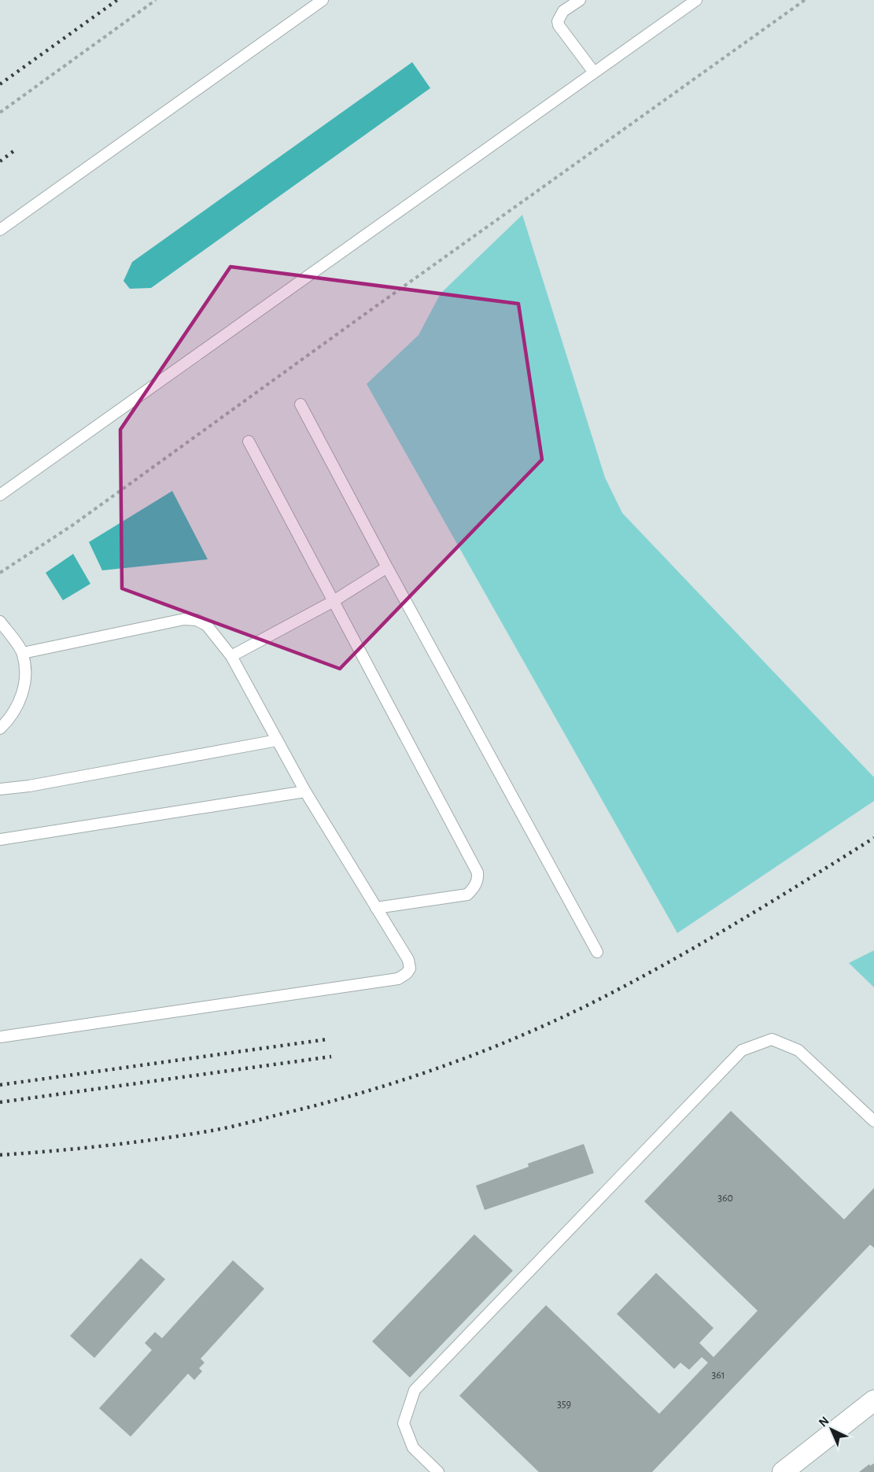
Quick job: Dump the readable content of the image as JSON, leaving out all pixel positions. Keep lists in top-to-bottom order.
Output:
{
  "house_numbers": ["360", "361", "359"],
  "north": "top left"
}
